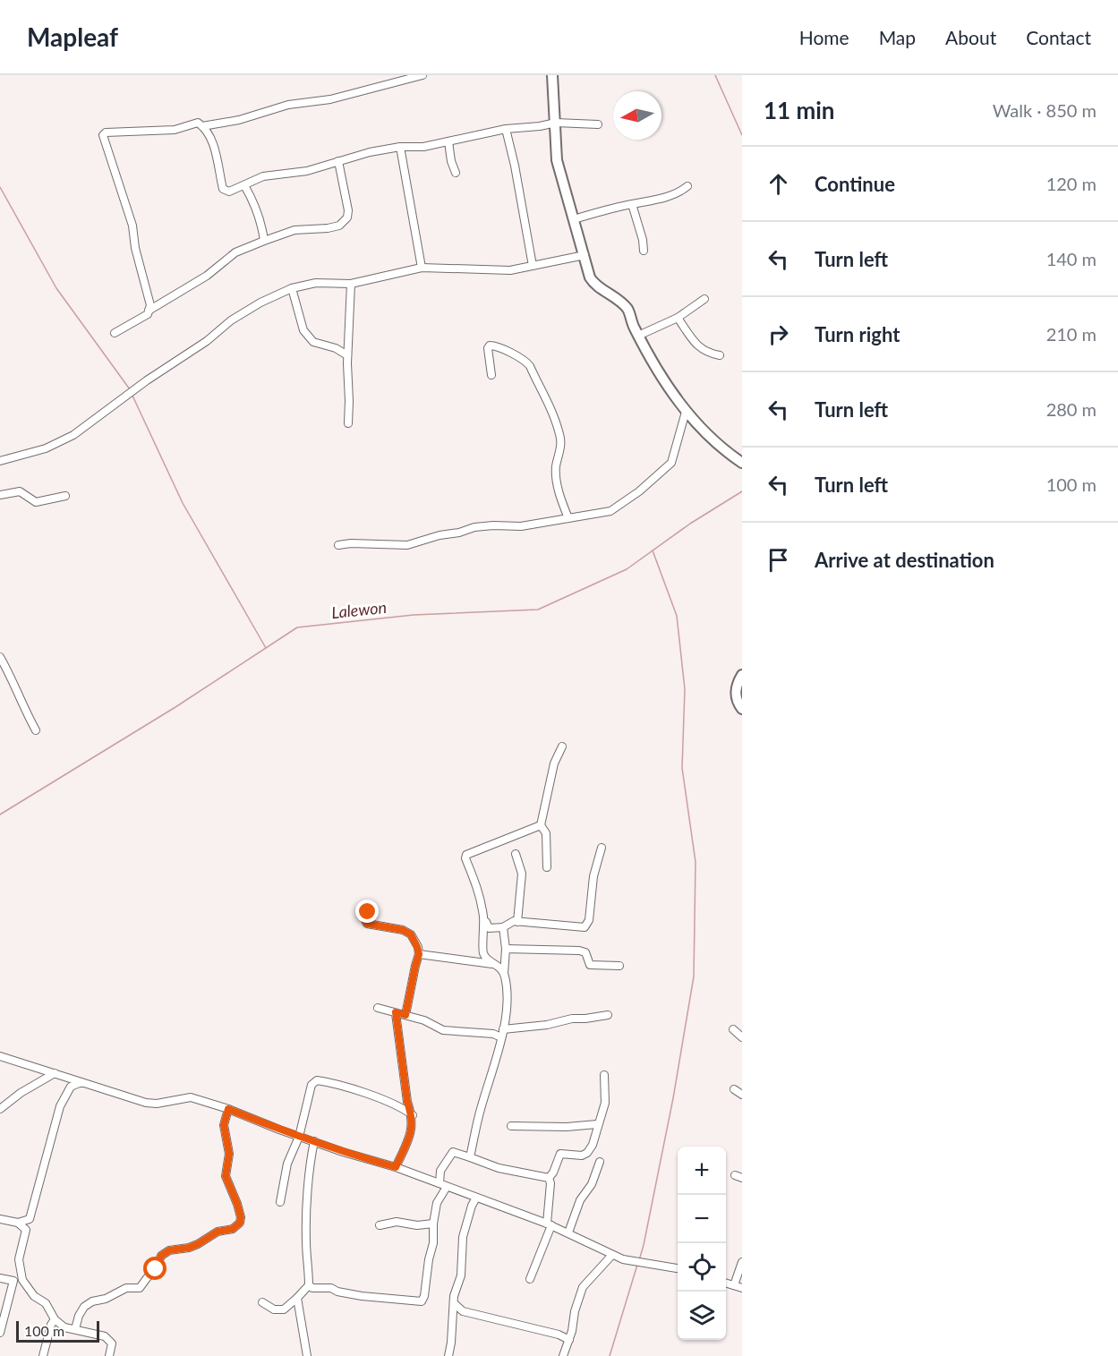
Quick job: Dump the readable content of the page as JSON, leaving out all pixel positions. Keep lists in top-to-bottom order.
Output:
{
  "water": ["Lalewon"],
  "scale_bar": "100 m",
  "north": "left",
  "page": {
    "header": "Mapleaf",
    "nav": [
      "Home",
      "Map",
      "About",
      "Contact"
    ],
    "heading": ["11 min", "Walk · 850 m"],
    "list": [
      ["Continue", "120 m"],
      ["Turn left", "140 m"],
      ["Turn right", "210 m"],
      ["Turn left", "280 m"],
      ["Turn left", "100 m"],
      "Arrive at destination"
    ],
    "map_buttons": ["+", "−"],
    "scale": "100 m"
  }
}
